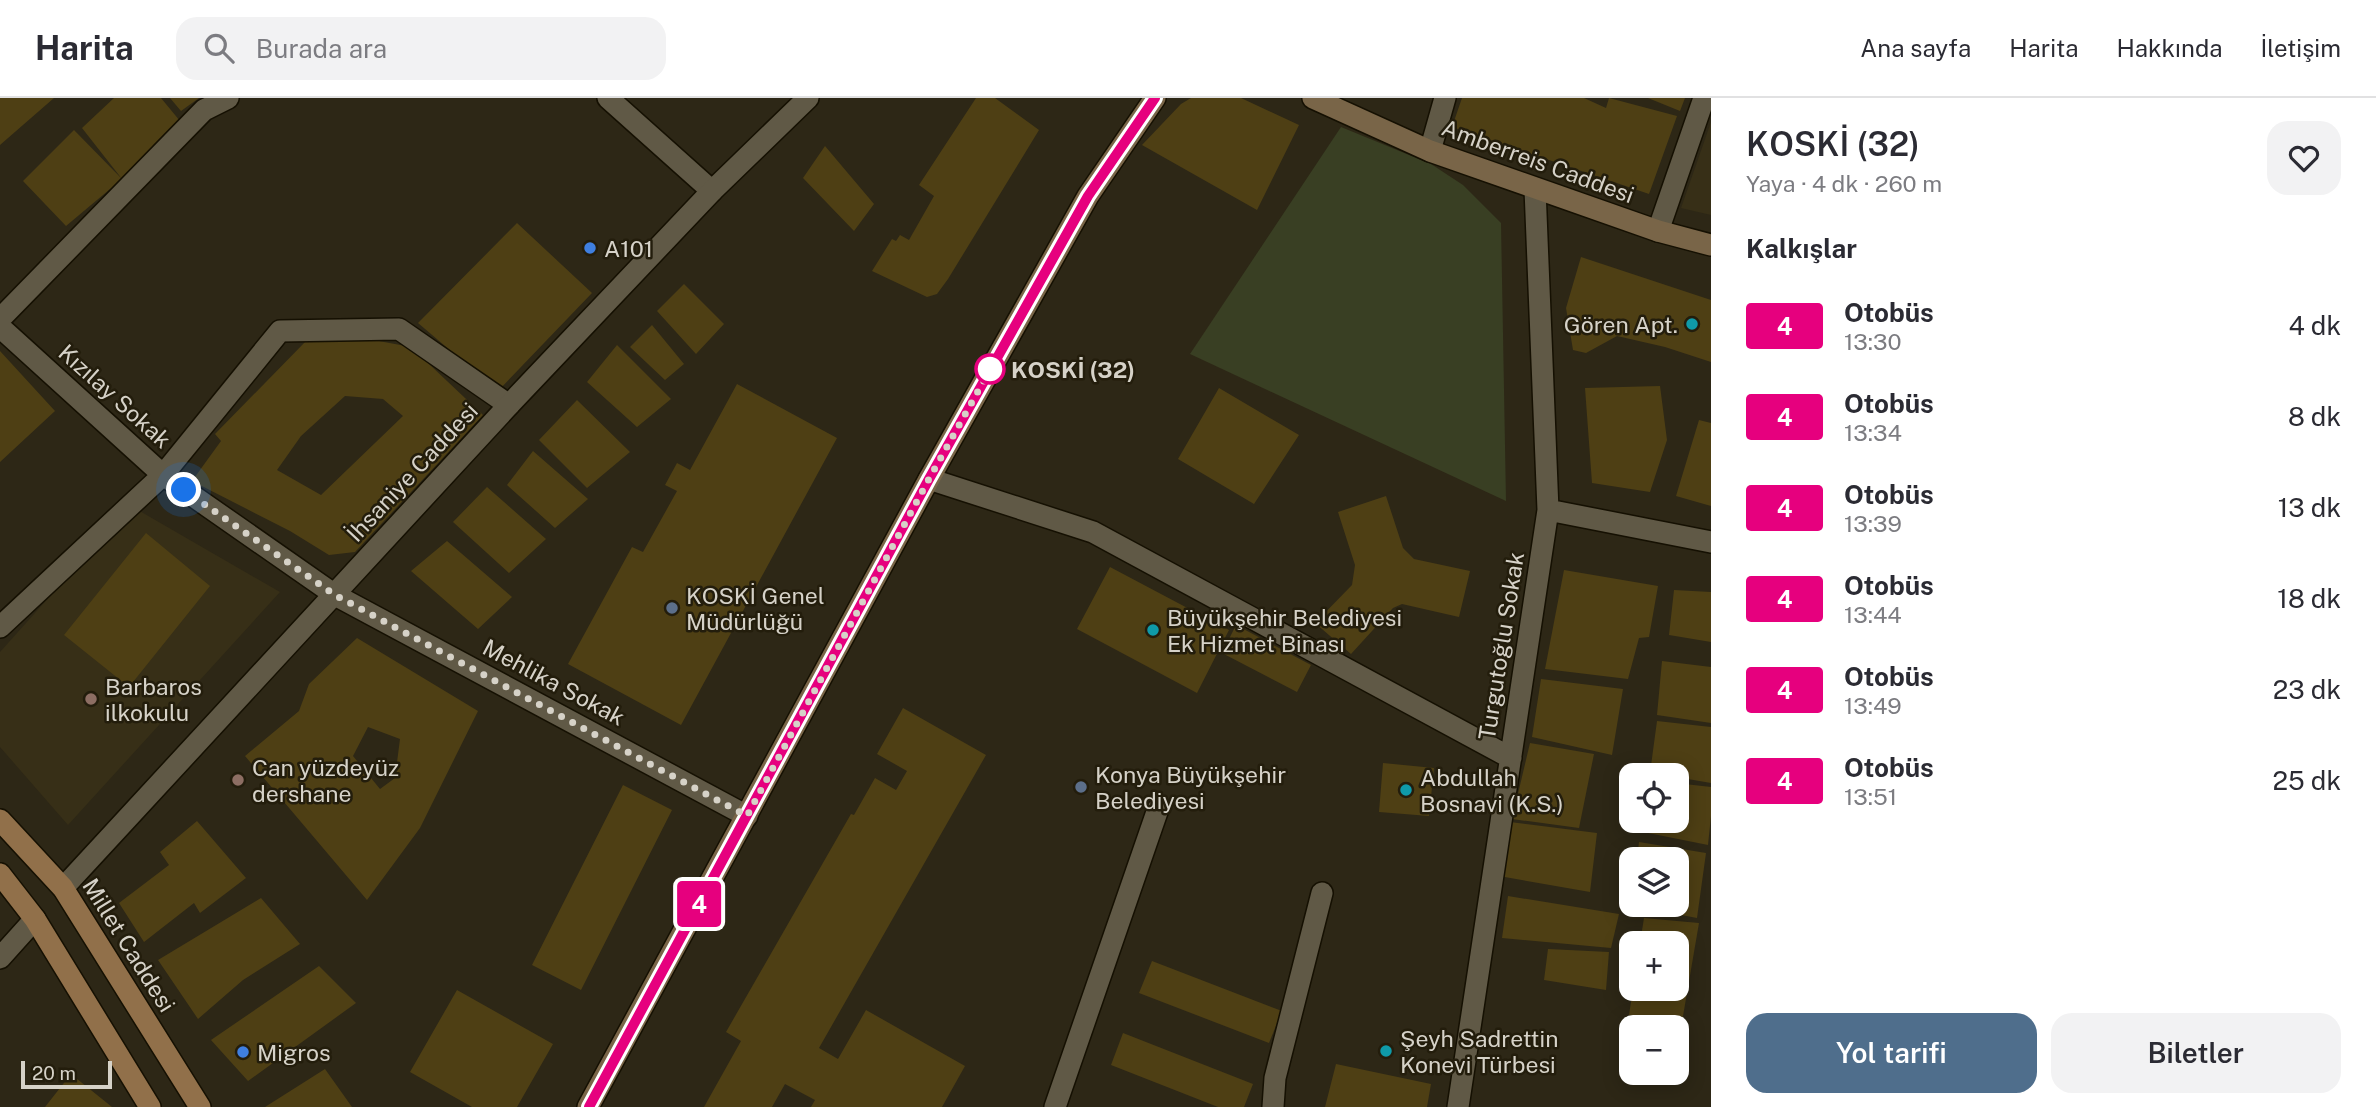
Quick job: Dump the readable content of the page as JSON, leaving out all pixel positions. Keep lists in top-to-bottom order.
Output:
{
  "streets": {
    "main road": ["Amberreis Caddesi", "Millet Caddesi"],
    "street": [
      "Kızılay Sokak",
      "İhsaniye Caddesi",
      "Turgutoğlu Sokak",
      "Mehlika Sokak"
    ]
  },
  "crossings": [
    ["Amberreis Caddesi", "Turgutoğlu Sokak"],
    ["Kızılay Sokak", "İhsaniye Caddesi"],
    ["Kızılay Sokak", "Mehlika Sokak"],
    ["İhsaniye Caddesi", "Mehlika Sokak"],
    ["İhsaniye Caddesi", "Millet Caddesi"]
  ],
  "places": [
    "A101",
    "Gören Apt.",
    "KOSKİ (32)",
    "KOSKİ Genel Müdürlüğü",
    "Büyükşehir Belediyesi Ek Hizmet Binası",
    "Barbaros ilkokulu",
    "Can yüzdeyüz dershane",
    "Konya Büyükşehir Belediyesi",
    "Abdullah Bosnavi (K.S.)",
    "Şeyh Sadrettin Konevi Türbesi",
    "Migros"
  ],
  "lines": ["bus line 4"],
  "scale_bar": "20 m",
  "page": {
    "header": "Harita",
    "search": "Burada ara",
    "nav": [
      "Ana sayfa",
      "Harita",
      "Hakkında",
      "İletişim"
    ],
    "on_map": "4",
    "heading": [
      ["KOSKİ (32)", "Yaya · 4 dk · 260 m"],
      "Kalkışlar"
    ],
    "list": [
      {
        "mark": "4",
        "name": "Otobüs",
        "note": "13:30",
        "value": "4 dk"
      },
      {
        "mark": "4",
        "name": "Otobüs",
        "note": "13:34",
        "value": "8 dk"
      },
      {
        "mark": "4",
        "name": "Otobüs",
        "note": "13:39",
        "value": "13 dk"
      },
      {
        "mark": "4",
        "name": "Otobüs",
        "note": "13:44",
        "value": "18 dk"
      },
      {
        "mark": "4",
        "name": "Otobüs",
        "note": "13:49",
        "value": "23 dk"
      },
      {
        "mark": "4",
        "name": "Otobüs",
        "note": "13:51",
        "value": "25 dk"
      }
    ],
    "map_buttons": ["+", "−"],
    "buttons": ["Yol tarifi", "Biletler"],
    "scale": "20 m"
  }
}
